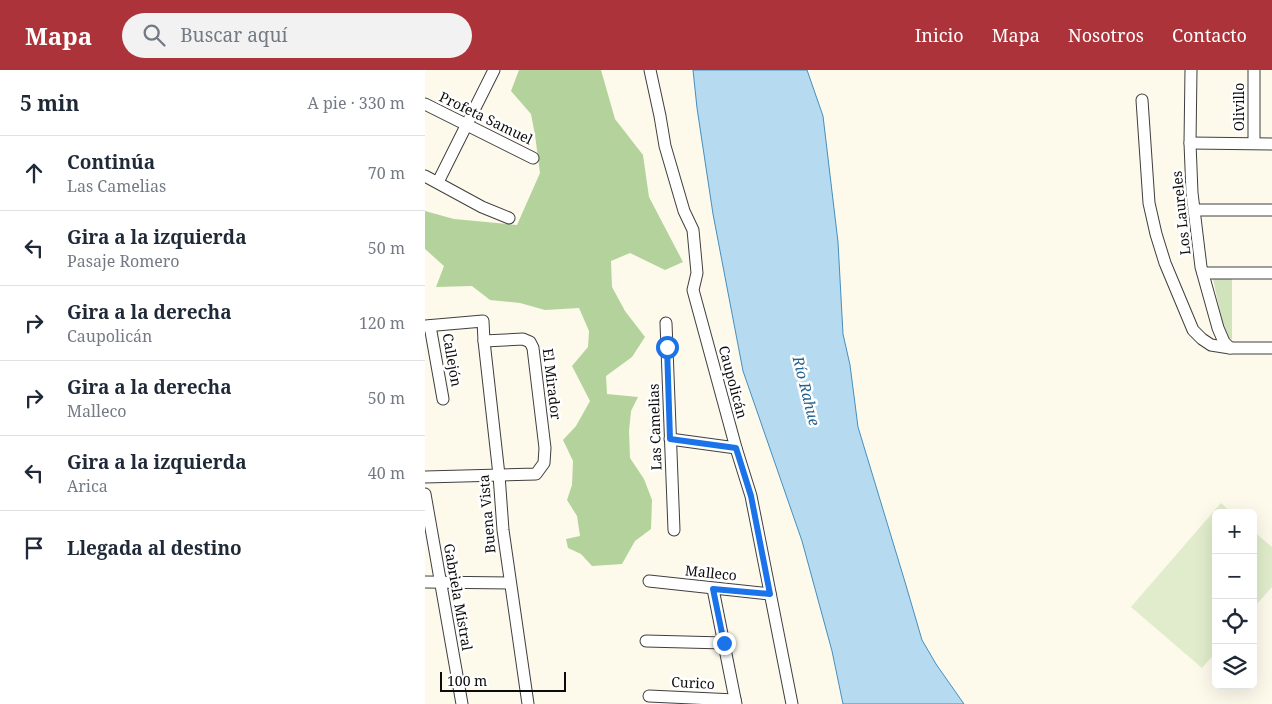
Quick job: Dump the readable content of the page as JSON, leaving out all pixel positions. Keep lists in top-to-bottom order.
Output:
{
  "streets": {
    "street": [
      "Olivillo",
      "Profeta Samuel",
      "Los Laureles",
      "Callejón",
      "Caupolicán",
      "El Mirador",
      "Las Camelias",
      "Buena Vista",
      "Malleco",
      "Gabriela Mistral",
      "Curico"
    ]
  },
  "crossings": [
    ["Callejón", "Buena Vista"],
    ["Caupolicán", "Malleco"],
    ["El Mirador", "Buena Vista"]
  ],
  "water": ["Río Rahue"],
  "scale_bar": "100 m",
  "page": {
    "header": "Mapa",
    "search": "Buscar aquí",
    "nav": [
      "Inicio",
      "Mapa",
      "Nosotros",
      "Contacto"
    ],
    "heading": ["5 min", "A pie · 330 m"],
    "list": [
      ["Continúa", "Las Camelias", "70 m"],
      ["Gira a la izquierda", "Pasaje Romero", "50 m"],
      ["Gira a la derecha", "Caupolicán", "120 m"],
      ["Gira a la derecha", "Malleco", "50 m"],
      ["Gira a la izquierda", "Arica", "40 m"],
      "Llegada al destino"
    ],
    "map_buttons": ["+", "−"],
    "scale": "100 m"
  }
}
